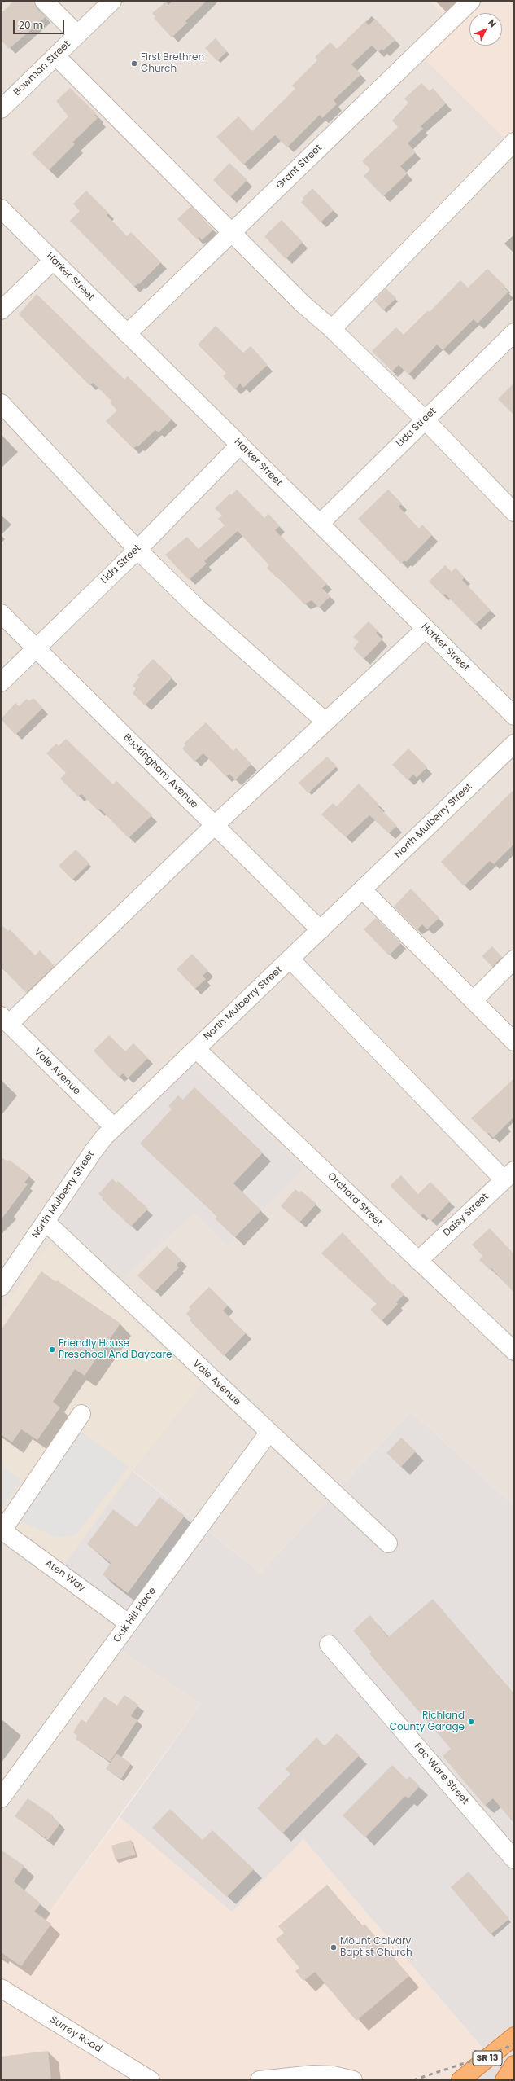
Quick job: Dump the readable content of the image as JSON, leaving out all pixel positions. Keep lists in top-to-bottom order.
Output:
{
  "streets": {
    "highway": ["SR 13"],
    "street": [
      "Bowman Street",
      "Grant Street",
      "Harker Street",
      "Lida Street",
      "Buckingham Avenue",
      "North Mulberry Street",
      "Vale Avenue",
      "Orchard Street",
      "Daisy Street",
      "Aten Way",
      "Oak Hill Place",
      "Fac Ware Street",
      "Surrey Road"
    ]
  },
  "crossings": [
    ["Grant Street", "Harker Street"],
    ["Harker Street", "Lida Street"],
    ["Lida Street", "Buckingham Avenue"],
    ["Buckingham Avenue", "North Mulberry Street"],
    ["North Mulberry Street", "Vale Avenue"],
    ["North Mulberry Street", "Orchard Street"],
    ["Vale Avenue", "Oak Hill Place"],
    ["Orchard Street", "Daisy Street"],
    ["Aten Way", "Oak Hill Place"]
  ],
  "places": [
    "First Brethren Church",
    "Friendly House Preschool And Daycare",
    "Richland County Garage",
    "Mount Calvary Baptist Church"
  ],
  "scale_bar": "20 m",
  "north": "top right"
}
